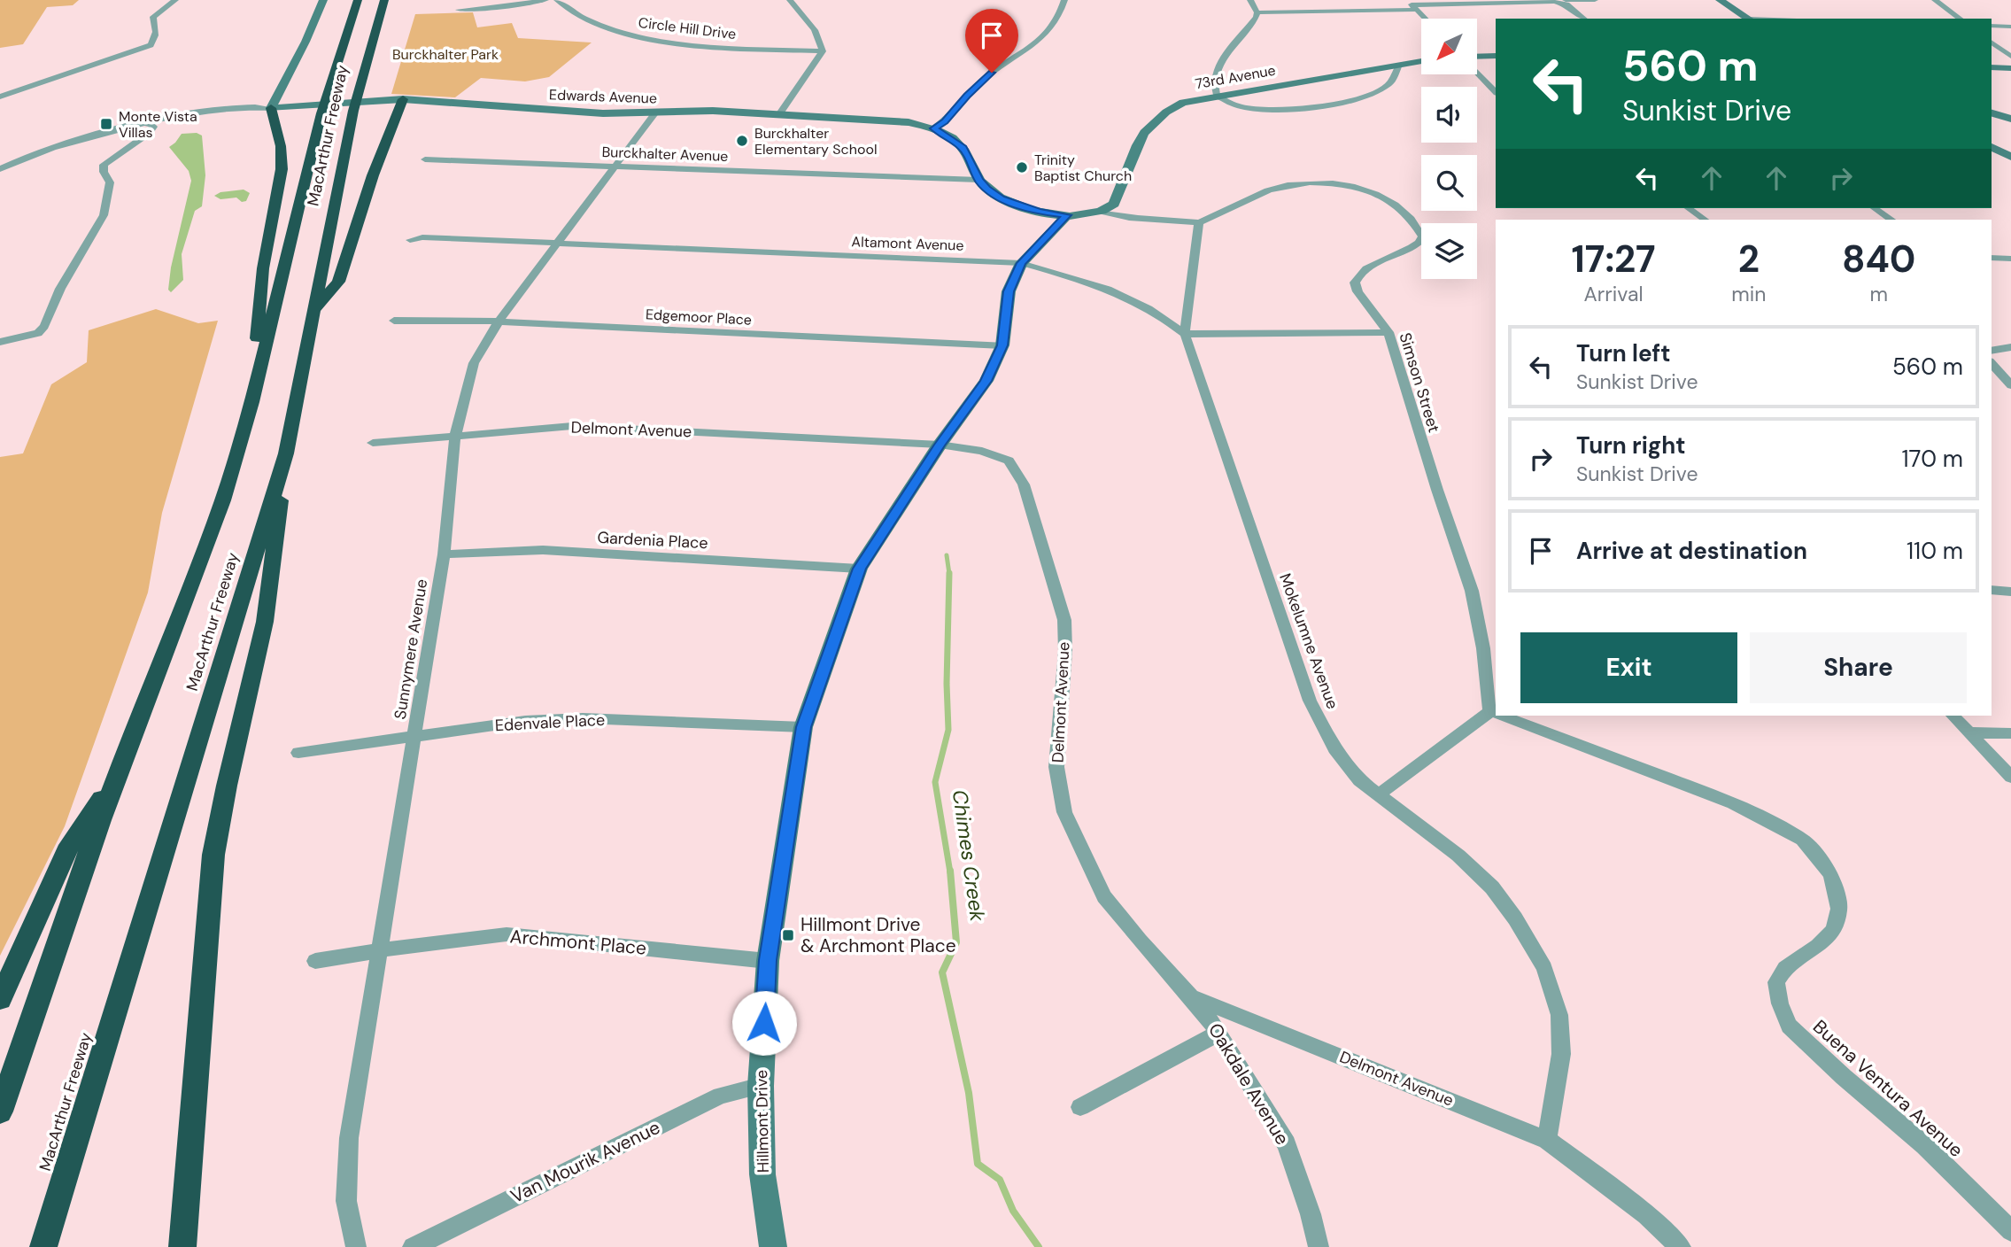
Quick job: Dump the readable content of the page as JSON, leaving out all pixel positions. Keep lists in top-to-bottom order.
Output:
{
  "streets": {
    "highway": ["MacArthur Freeway"],
    "main road": ["73rd Avenue", "Edwards Avenue", "Hillmont Drive"],
    "street": [
      "Circle Hill Drive",
      "Burckhalter Avenue",
      "Altamont Avenue",
      "Edgemoor Place",
      "Simson Street",
      "Delmont Avenue",
      "Gardenia Place",
      "Mokelumne Avenue",
      "Sunnymere Avenue",
      "Edenvale Place",
      "Archmont Place",
      "Oakdale Avenue",
      "Buena Ventura Avenue",
      "Van Mourik Avenue"
    ]
  },
  "crossings": [
    ["73rd Avenue", "Simson Street"],
    ["Edwards Avenue", "Sunnymere Avenue"],
    ["Burckhalter Avenue", "Sunnymere Avenue"],
    ["Altamont Avenue", "Mokelumne Avenue"],
    ["Altamont Avenue", "Sunnymere Avenue"],
    ["Altamont Avenue", "Hillmont Drive"],
    ["Edgemoor Place", "Sunnymere Avenue"],
    ["Edgemoor Place", "Hillmont Drive"],
    ["Simson Street", "Mokelumne Avenue"],
    ["Delmont Avenue", "Mokelumne Avenue"],
    ["Delmont Avenue", "Sunnymere Avenue"],
    ["Delmont Avenue", "Oakdale Avenue"],
    ["Delmont Avenue", "Hillmont Drive"],
    ["Gardenia Place", "Sunnymere Avenue"],
    ["Gardenia Place", "Hillmont Drive"],
    ["Sunnymere Avenue", "Edenvale Place"],
    ["Sunnymere Avenue", "Archmont Place"],
    ["Edenvale Place", "Hillmont Drive"],
    ["Archmont Place", "Hillmont Drive"],
    ["Hillmont Drive", "Van Mourik Avenue"]
  ],
  "water": ["Chimes Creek"],
  "parks": ["Burckhalter Park"],
  "places": {
    "transit": ["Monte Vista Villas", "Hillmont Drive & Archmont Place"],
    "other": ["Burckhalter Elementary School", "Trinity Baptist Church"]
  },
  "north": "bottom left",
  "page": {
    "turn": ["560 m", "Sunkist Drive"],
    "eta": [
      "17:27",
      "Arrival",
      "2",
      "min",
      "840",
      "m"
    ],
    "list": [
      {
        "name": "Turn left",
        "note": "Sunkist Drive",
        "value": "560 m"
      },
      {
        "name": "Turn right",
        "note": "Sunkist Drive",
        "value": "170 m"
      },
      {
        "name": "Arrive at destination",
        "value": "110 m"
      }
    ],
    "buttons": ["Exit", "Share"]
  }
}
